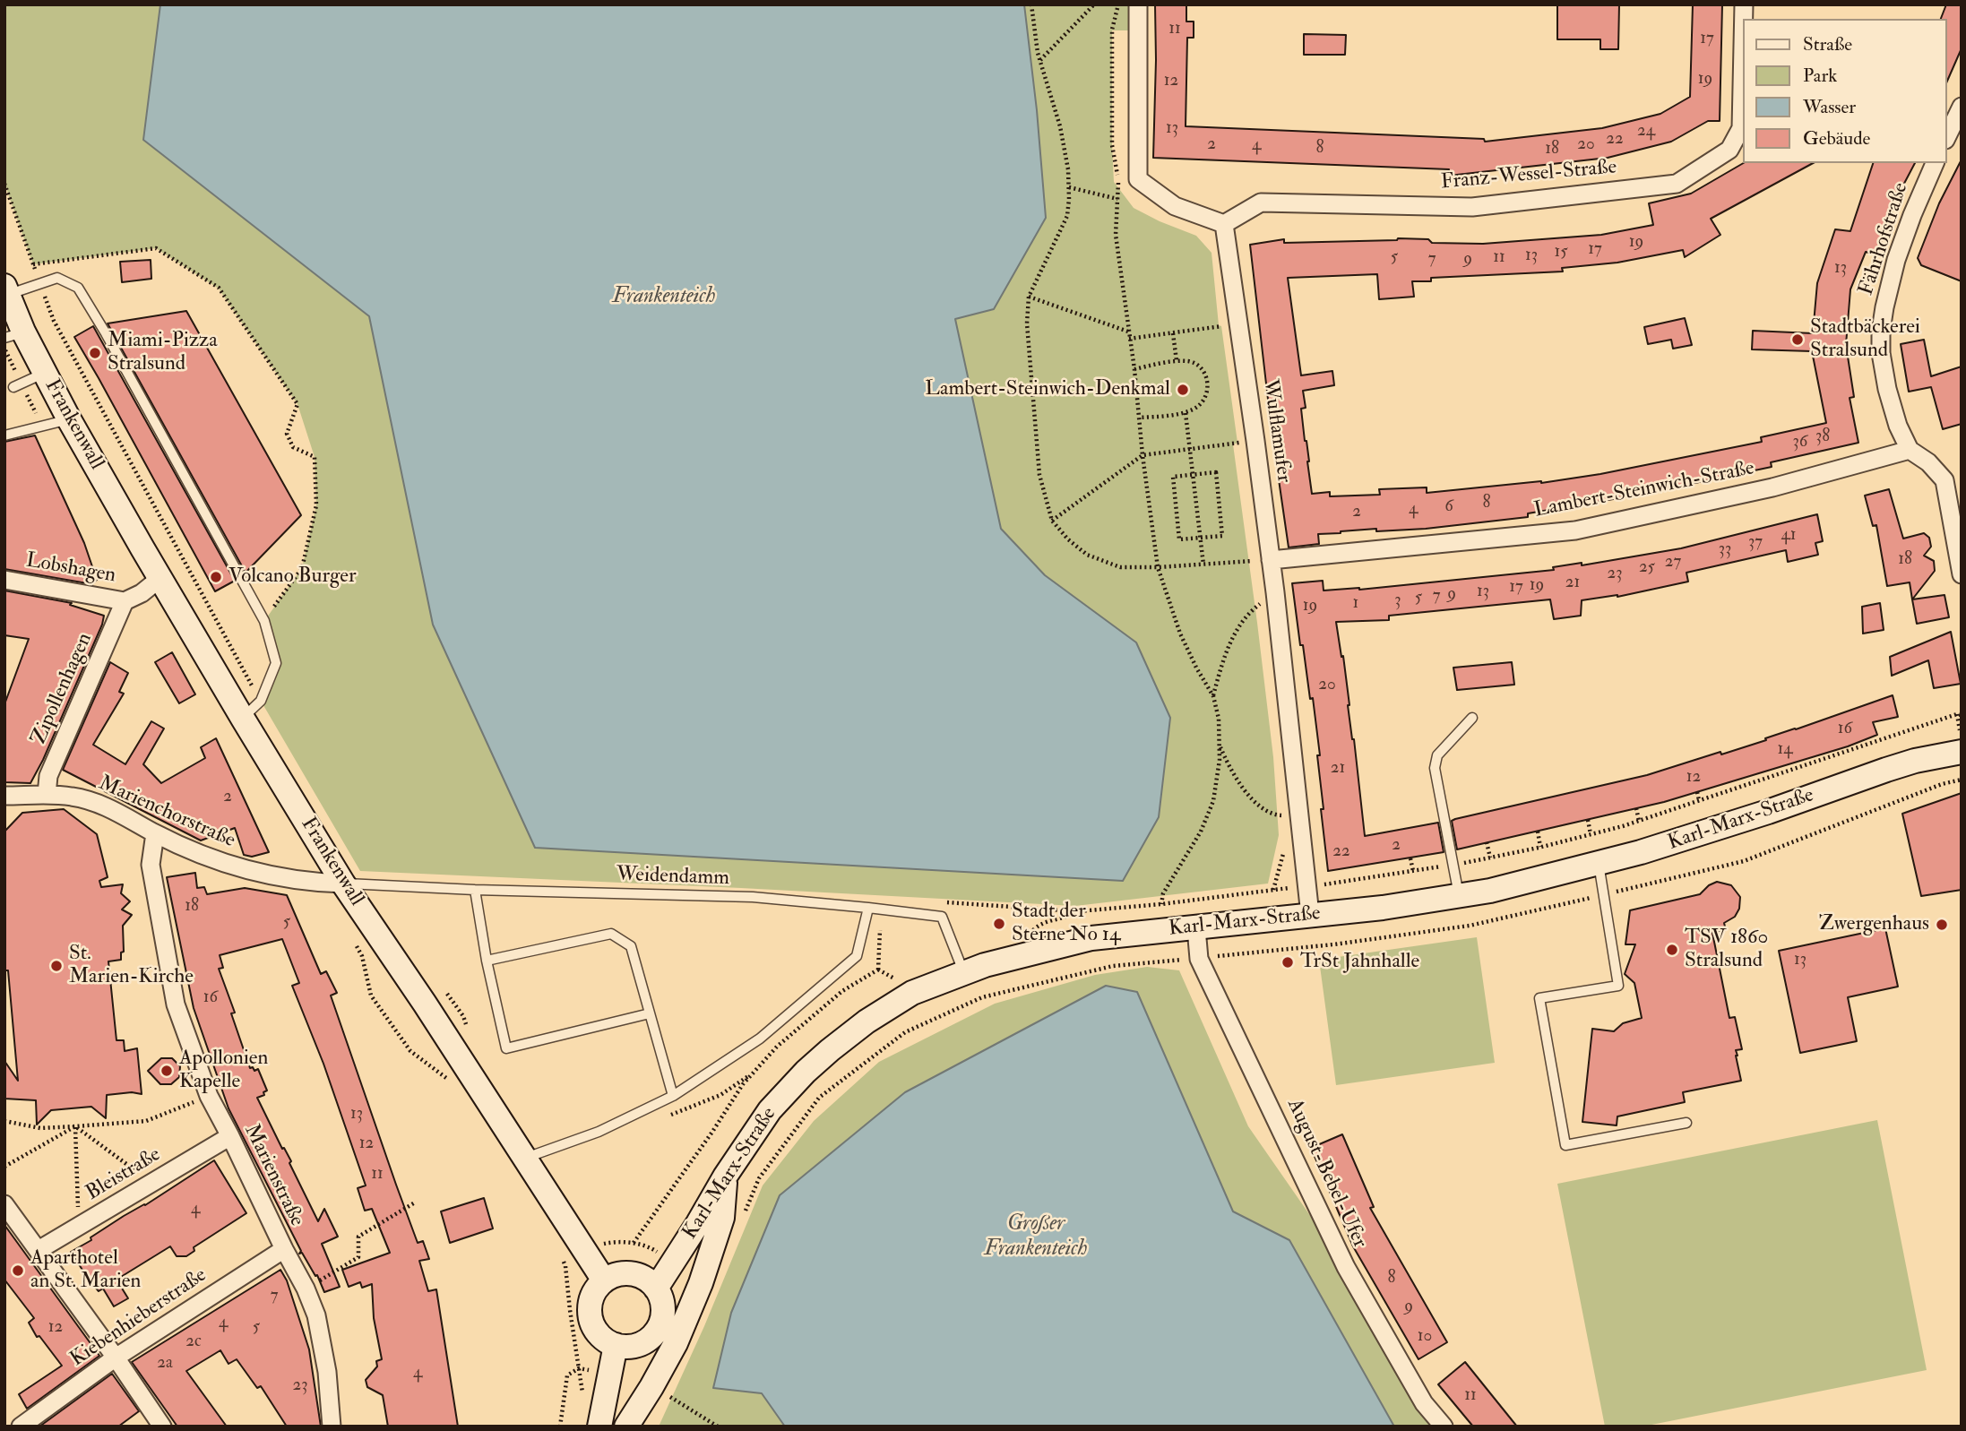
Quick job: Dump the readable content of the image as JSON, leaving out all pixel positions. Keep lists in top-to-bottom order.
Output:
{
  "streets": {
    "main road": ["Frankenwall", "Karl-Marx-Straße"],
    "street": [
      "Franz-Wessel-Straße",
      "Fährhofstraße",
      "Wulflamufer",
      "Lambert-Steinwich-Straße",
      "Lobshagen",
      "Zipollenhagen",
      "Marienchorstraße",
      "August-Bebel-Ufer",
      "Bleistraße",
      "Marienstraße",
      "Kiebenhieberstraße"
    ],
    "lane": ["Weidendamm"]
  },
  "crossings": [
    ["Franz-Wessel-Straße", "Wulflamufer"],
    ["Fährhofstraße", "Lambert-Steinwich-Straße"],
    ["Frankenwall", "Lobshagen"],
    ["Frankenwall", "Marienchorstraße"],
    ["Frankenwall", "Karl-Marx-Straße"],
    ["Frankenwall", "Weidendamm"],
    ["Wulflamufer", "Lambert-Steinwich-Straße"],
    ["Wulflamufer", "Karl-Marx-Straße"],
    ["Lobshagen", "Zipollenhagen"],
    ["Zipollenhagen", "Marienchorstraße"],
    ["Marienchorstraße", "Weidendamm"],
    ["Marienchorstraße", "Marienstraße"],
    ["Karl-Marx-Straße", "Weidendamm"],
    ["Karl-Marx-Straße", "August-Bebel-Ufer"],
    ["Bleistraße", "Marienstraße"],
    ["Marienstraße", "Kiebenhieberstraße"]
  ],
  "water": ["Frankenteich", "Großer Frankenteich"],
  "places": [
    "Stadtbäckerei Stralsund",
    "Miami-Pizza Stralsund",
    "Lambert-Steinwich-Denkmal",
    "Volcano Burger",
    "Stadt der Sterne No 14",
    "Zwergenhaus",
    "TSV 1860 Stralsund",
    "TrSt Jahnhalle",
    "St. Marien-Kirche",
    "Apollonien Kapelle",
    "Aparthotel an St. Marien"
  ],
  "house_numbers": [
    "11",
    "17",
    "19",
    "12",
    "13",
    "24",
    "22",
    "2",
    "20",
    "4",
    "8",
    "18",
    "19",
    "17",
    "15",
    "13",
    "5",
    "11",
    "7",
    "9",
    "13",
    "38",
    "36",
    "8",
    "6",
    "4",
    "2",
    "41",
    "37",
    "33",
    "18",
    "27",
    "25",
    "23",
    "21",
    "19",
    "17",
    "13",
    "9",
    "7",
    "5",
    "3",
    "1",
    "19",
    "20",
    "16",
    "14",
    "21",
    "12",
    "2",
    "2",
    "22",
    "18",
    "5",
    "13",
    "16",
    "13",
    "12",
    "11",
    "4",
    "8",
    "7",
    "9",
    "4",
    "12",
    "5",
    "10",
    "2c",
    "2a",
    "4",
    "23",
    "11"
  ],
  "legend": [
    "Straße",
    "Park",
    "Wasser",
    "Gebäude"
  ]
}
